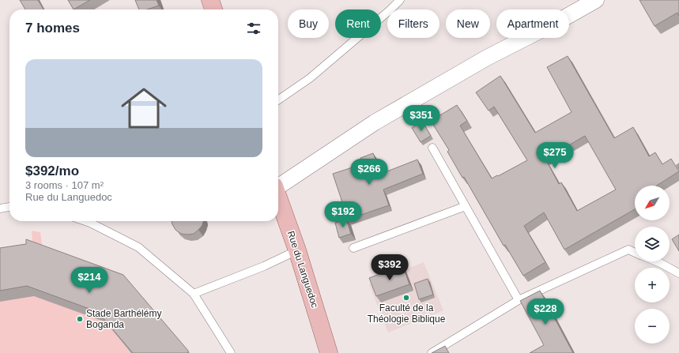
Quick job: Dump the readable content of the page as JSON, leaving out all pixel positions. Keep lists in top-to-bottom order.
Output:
{
  "streets": {
    "main road": ["Rue du Languedoc"]
  },
  "places": ["Faculté de la Théologie Biblique", "Stade Barthélémy Boganda"],
  "north": "bottom left",
  "page": {
    "chip": [
      "Buy",
      "Rent",
      "Filters",
      "New",
      "Apartment"
    ],
    "heading": "7 homes",
    "list": [
      {
        "name": "$392/mo",
        "note": "3 rooms · 107 m² · Rue du Languedoc"
      }
    ],
    "price": [
      "$351",
      "$275",
      "$266",
      "$192",
      "$392",
      "$214",
      "$228"
    ],
    "map_buttons": ["+", "−"]
  }
}
